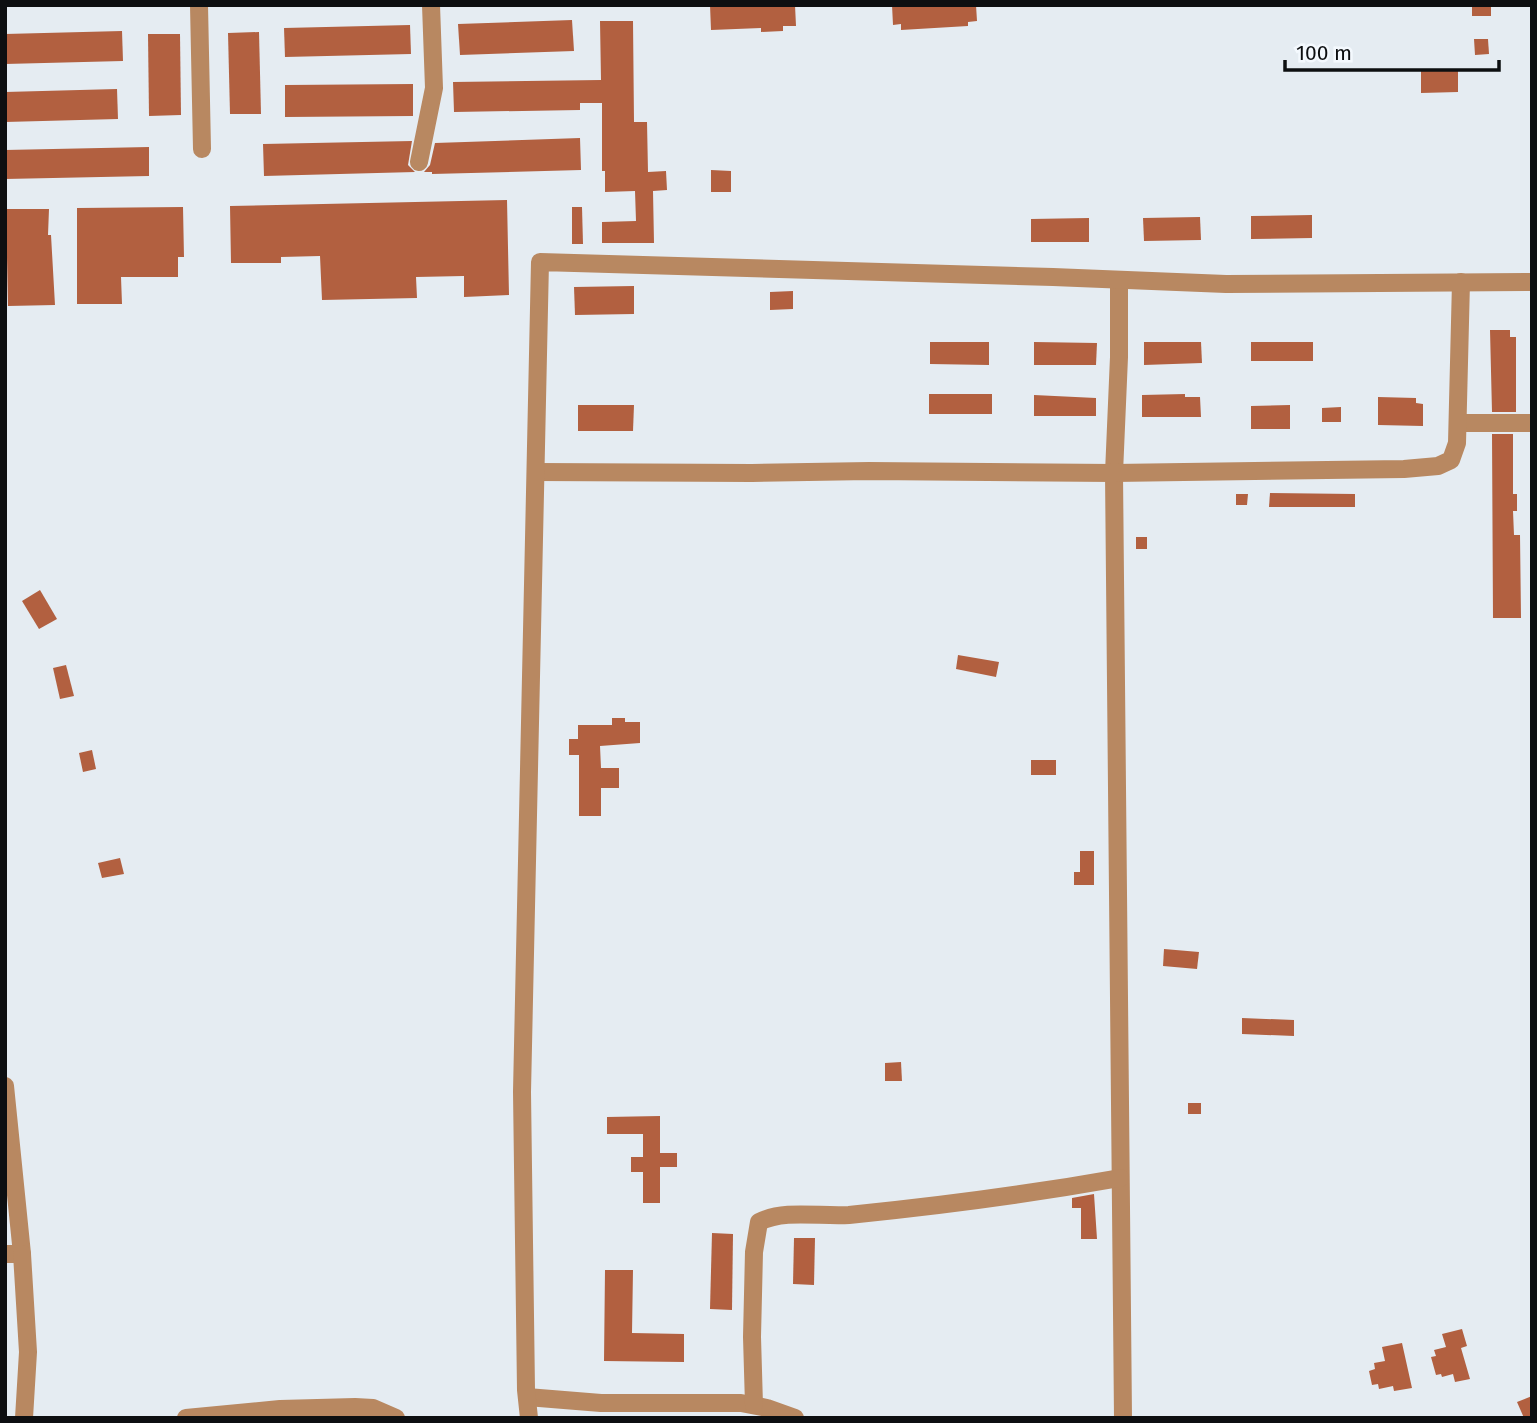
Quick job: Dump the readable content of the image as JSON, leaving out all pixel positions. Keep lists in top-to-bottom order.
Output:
{
  "scale_bar": "100 m"
}
